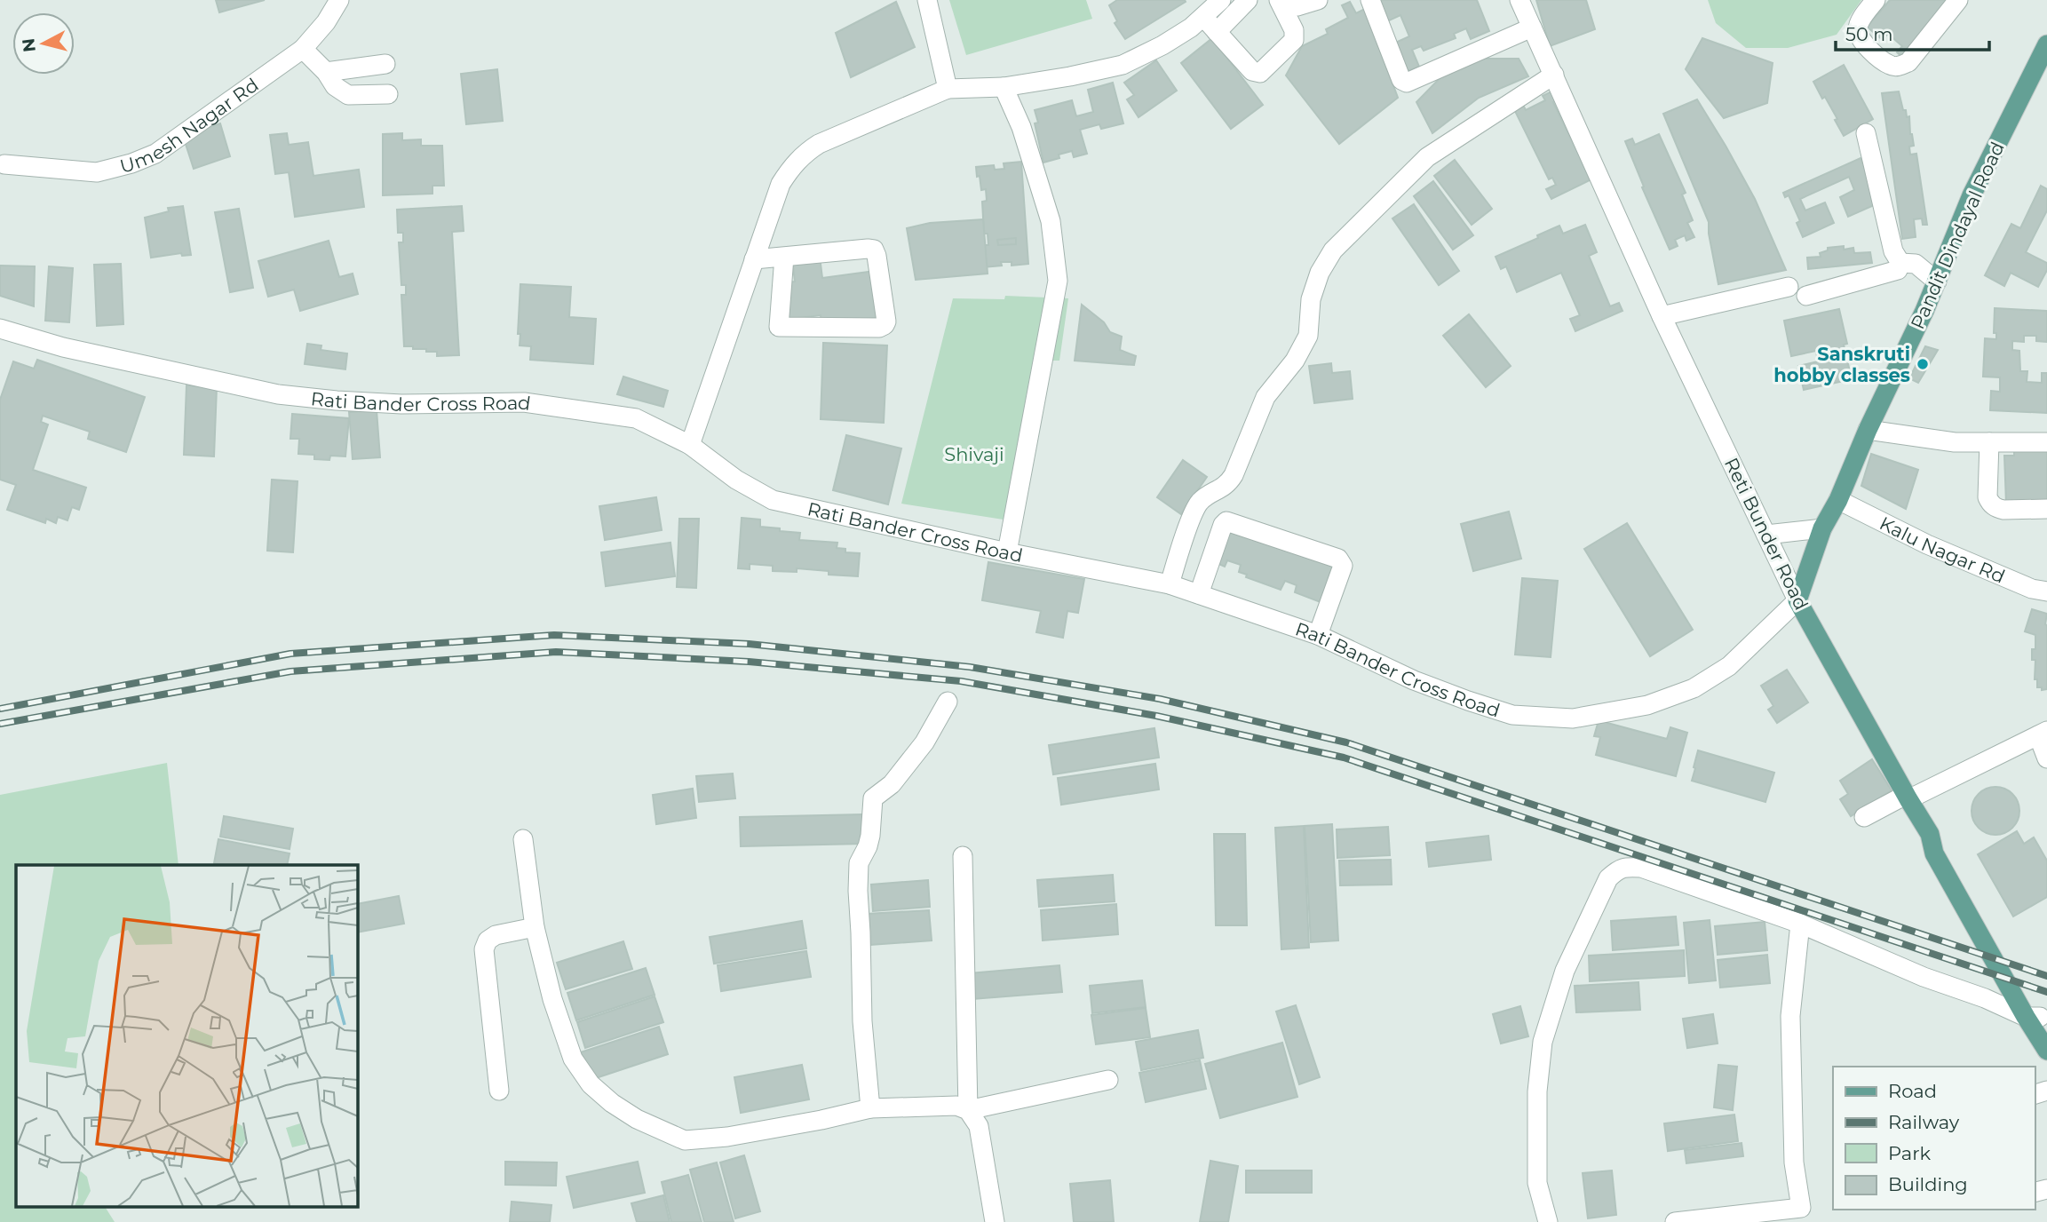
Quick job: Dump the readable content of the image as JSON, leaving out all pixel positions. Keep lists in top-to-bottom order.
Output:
{
  "streets": {
    "main road": ["Pandit Dindayal Road", "Reti Bunder Road"],
    "street": ["Umesh Nagar Rd", "Rati Bander Cross Road", "Kalu Nagar Rd"]
  },
  "crossings": [
    ["Pandit Dindayal Road", "Rati Bander Cross Road"],
    ["Pandit Dindayal Road", "Reti Bunder Road"],
    ["Pandit Dindayal Road", "Kalu Nagar Rd"],
    ["Rati Bander Cross Road", "Reti Bunder Road"]
  ],
  "parks": ["Shivaji"],
  "places": ["Sanskruti hobby classes"],
  "legend": [
    "Road",
    "Railway",
    "Park",
    "Building"
  ],
  "scale_bar": "50 m",
  "north": "left"
}
